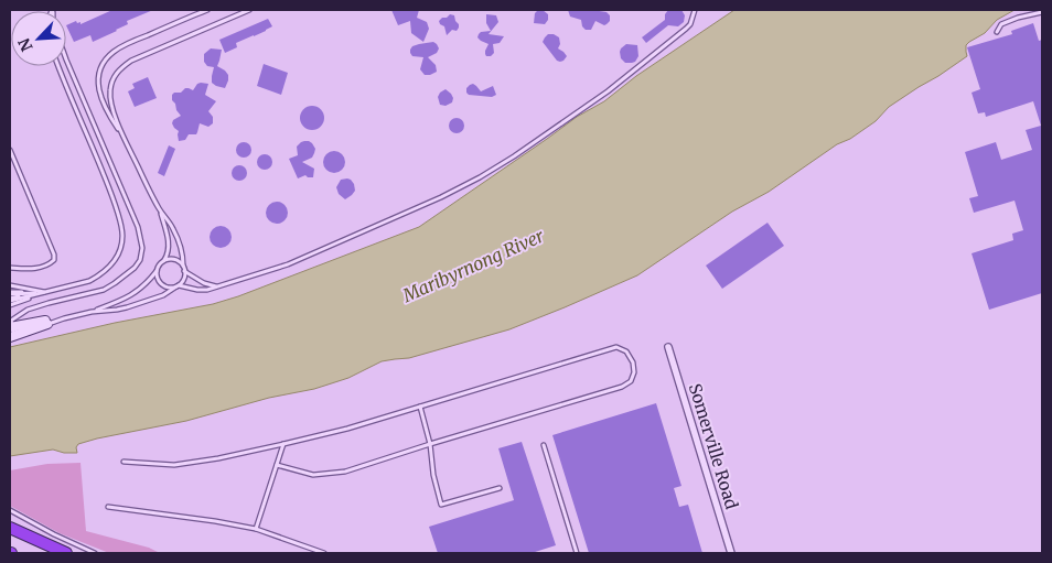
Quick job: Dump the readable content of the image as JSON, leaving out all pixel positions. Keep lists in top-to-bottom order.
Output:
{
  "streets": {
    "street": ["Somerville Road"]
  },
  "water": ["Maribyrnong River"],
  "north": "bottom left"
}
